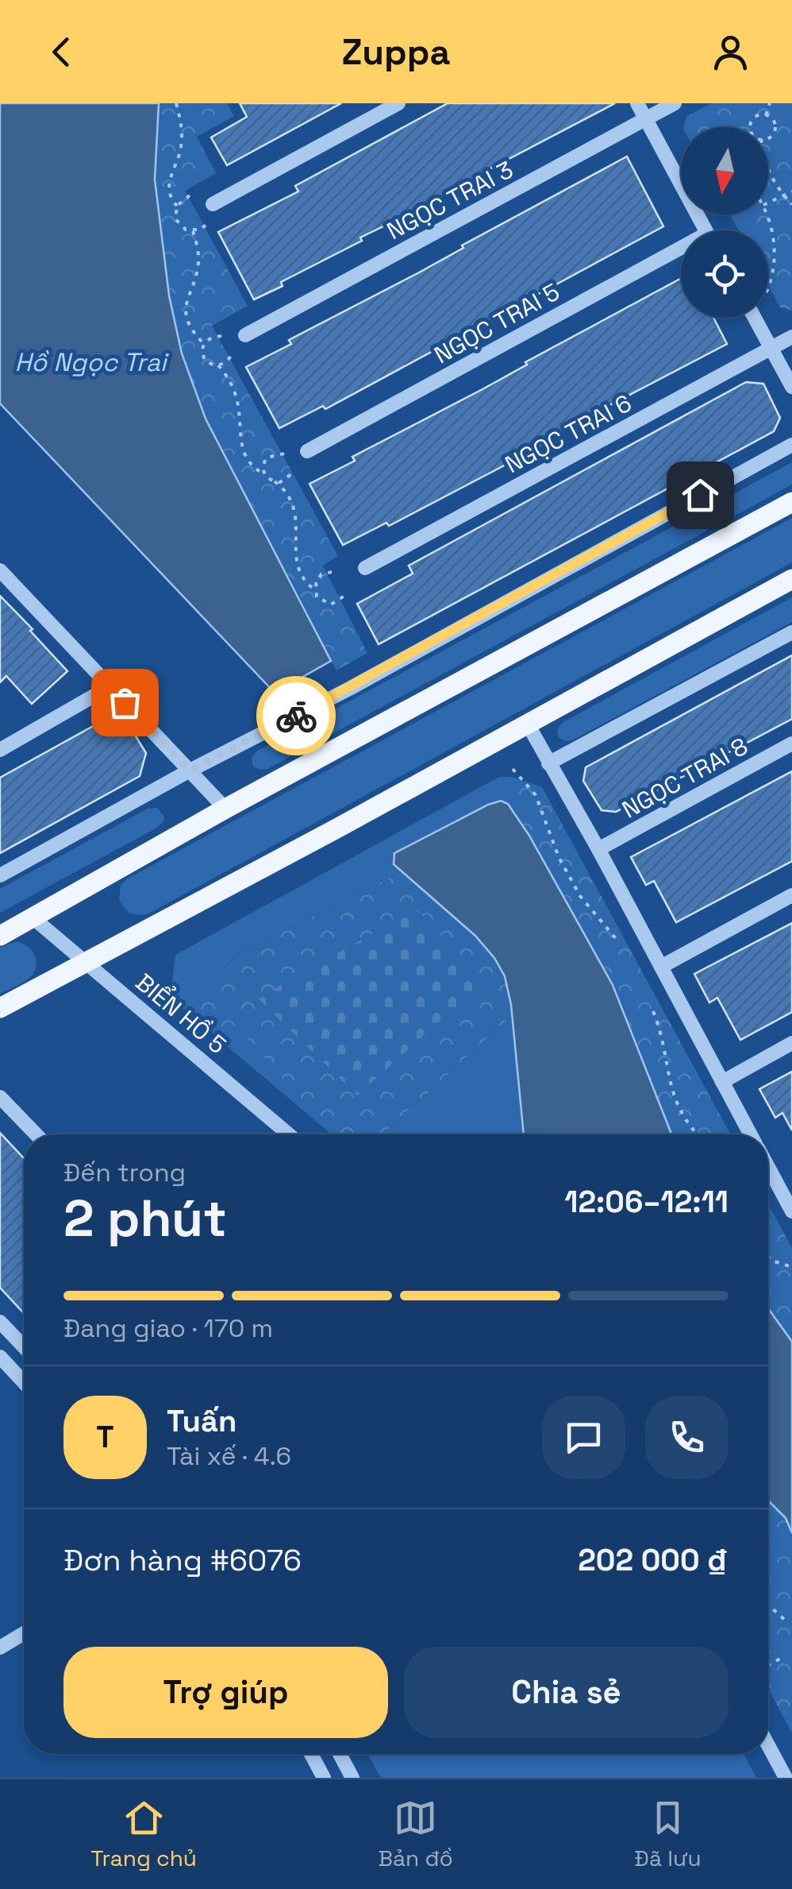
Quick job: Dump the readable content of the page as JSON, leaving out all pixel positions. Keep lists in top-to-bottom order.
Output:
{
  "streets": {
    "street": [
      "NGỌC TRAI 3",
      "NGỌC TRAI 5",
      "NGỌC TRAI 6",
      "NGỌC TRAI 8",
      "BIỂN HỒ 5"
    ]
  },
  "water": ["Hồ Ngọc Trai"],
  "north": "bottom",
  "page": {
    "header": "Zuppa",
    "heading": ["2 phút", "Đến trong", "12:06–12:11"],
    "panel": [
      "Tuấn",
      "Tài xế · 4.6",
      "Đơn hàng #6076",
      "202 000 ₫"
    ],
    "bar": "Đang giao · 170 m",
    "round": "T",
    "buttons": ["Trợ giúp", "Chia sẻ"],
    "tabs": ["Trang chủ", "Bản đồ", "Đã lưu"]
  }
}
